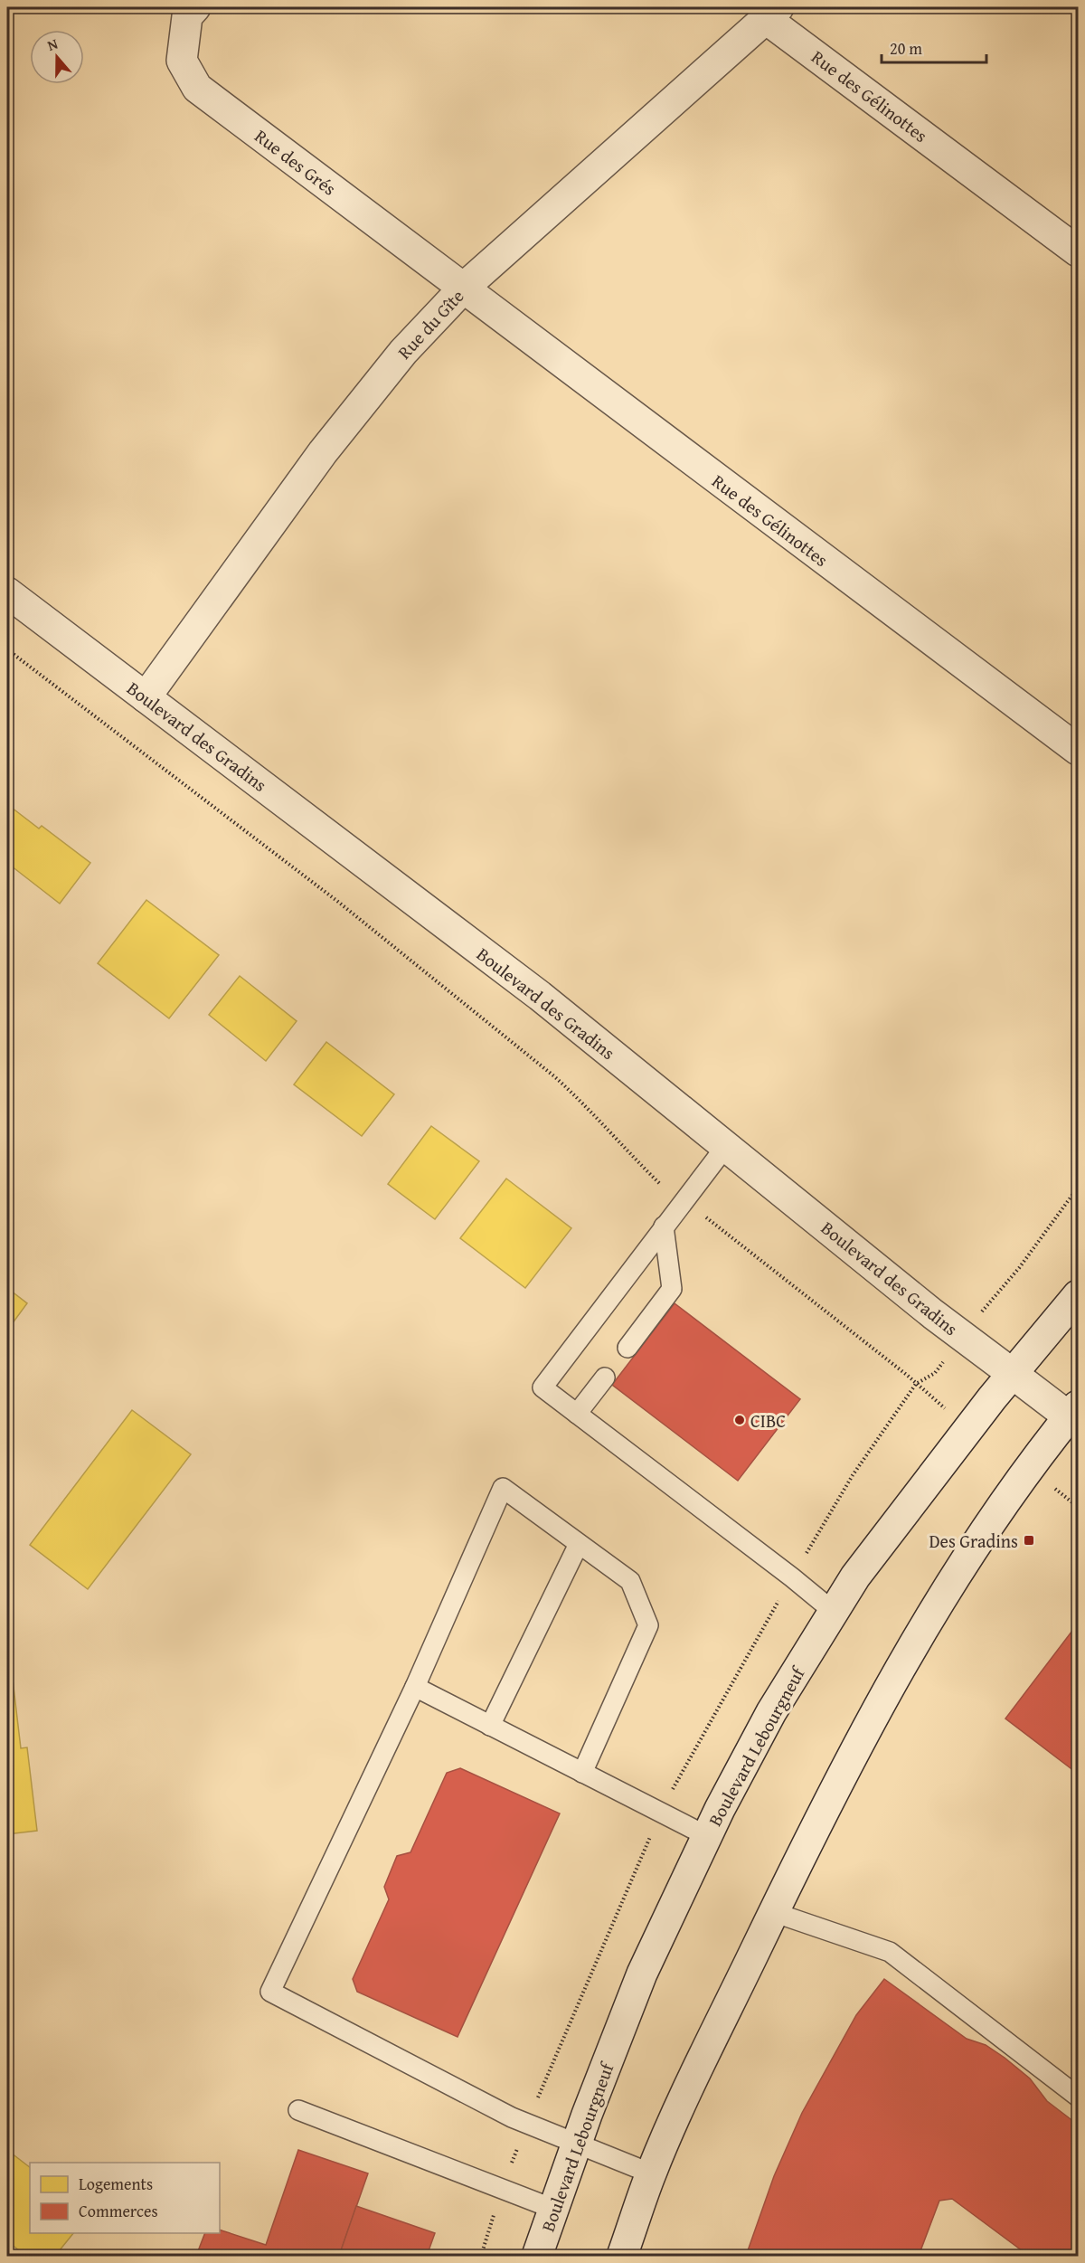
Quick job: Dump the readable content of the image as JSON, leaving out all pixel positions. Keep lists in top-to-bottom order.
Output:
{
  "streets": {
    "street": [
      "Rue des Gélinottes",
      "Rue des Grés",
      "Rue du Gîte",
      "Boulevard des Gradins",
      "Boulevard Lebourgneuf"
    ]
  },
  "crossings": [
    ["Rue des Gélinottes", "Rue des Grés"],
    ["Rue des Gélinottes", "Rue du Gîte"],
    ["Rue des Grés", "Rue du Gîte"],
    ["Rue du Gîte", "Boulevard des Gradins"],
    ["Boulevard des Gradins", "Boulevard Lebourgneuf"]
  ],
  "places": {
    "other": ["CIBC"],
    "transit": ["Des Gradins"]
  },
  "legend": ["Logements", "Commerces"],
  "scale_bar": "20 m",
  "north": "top"
}
